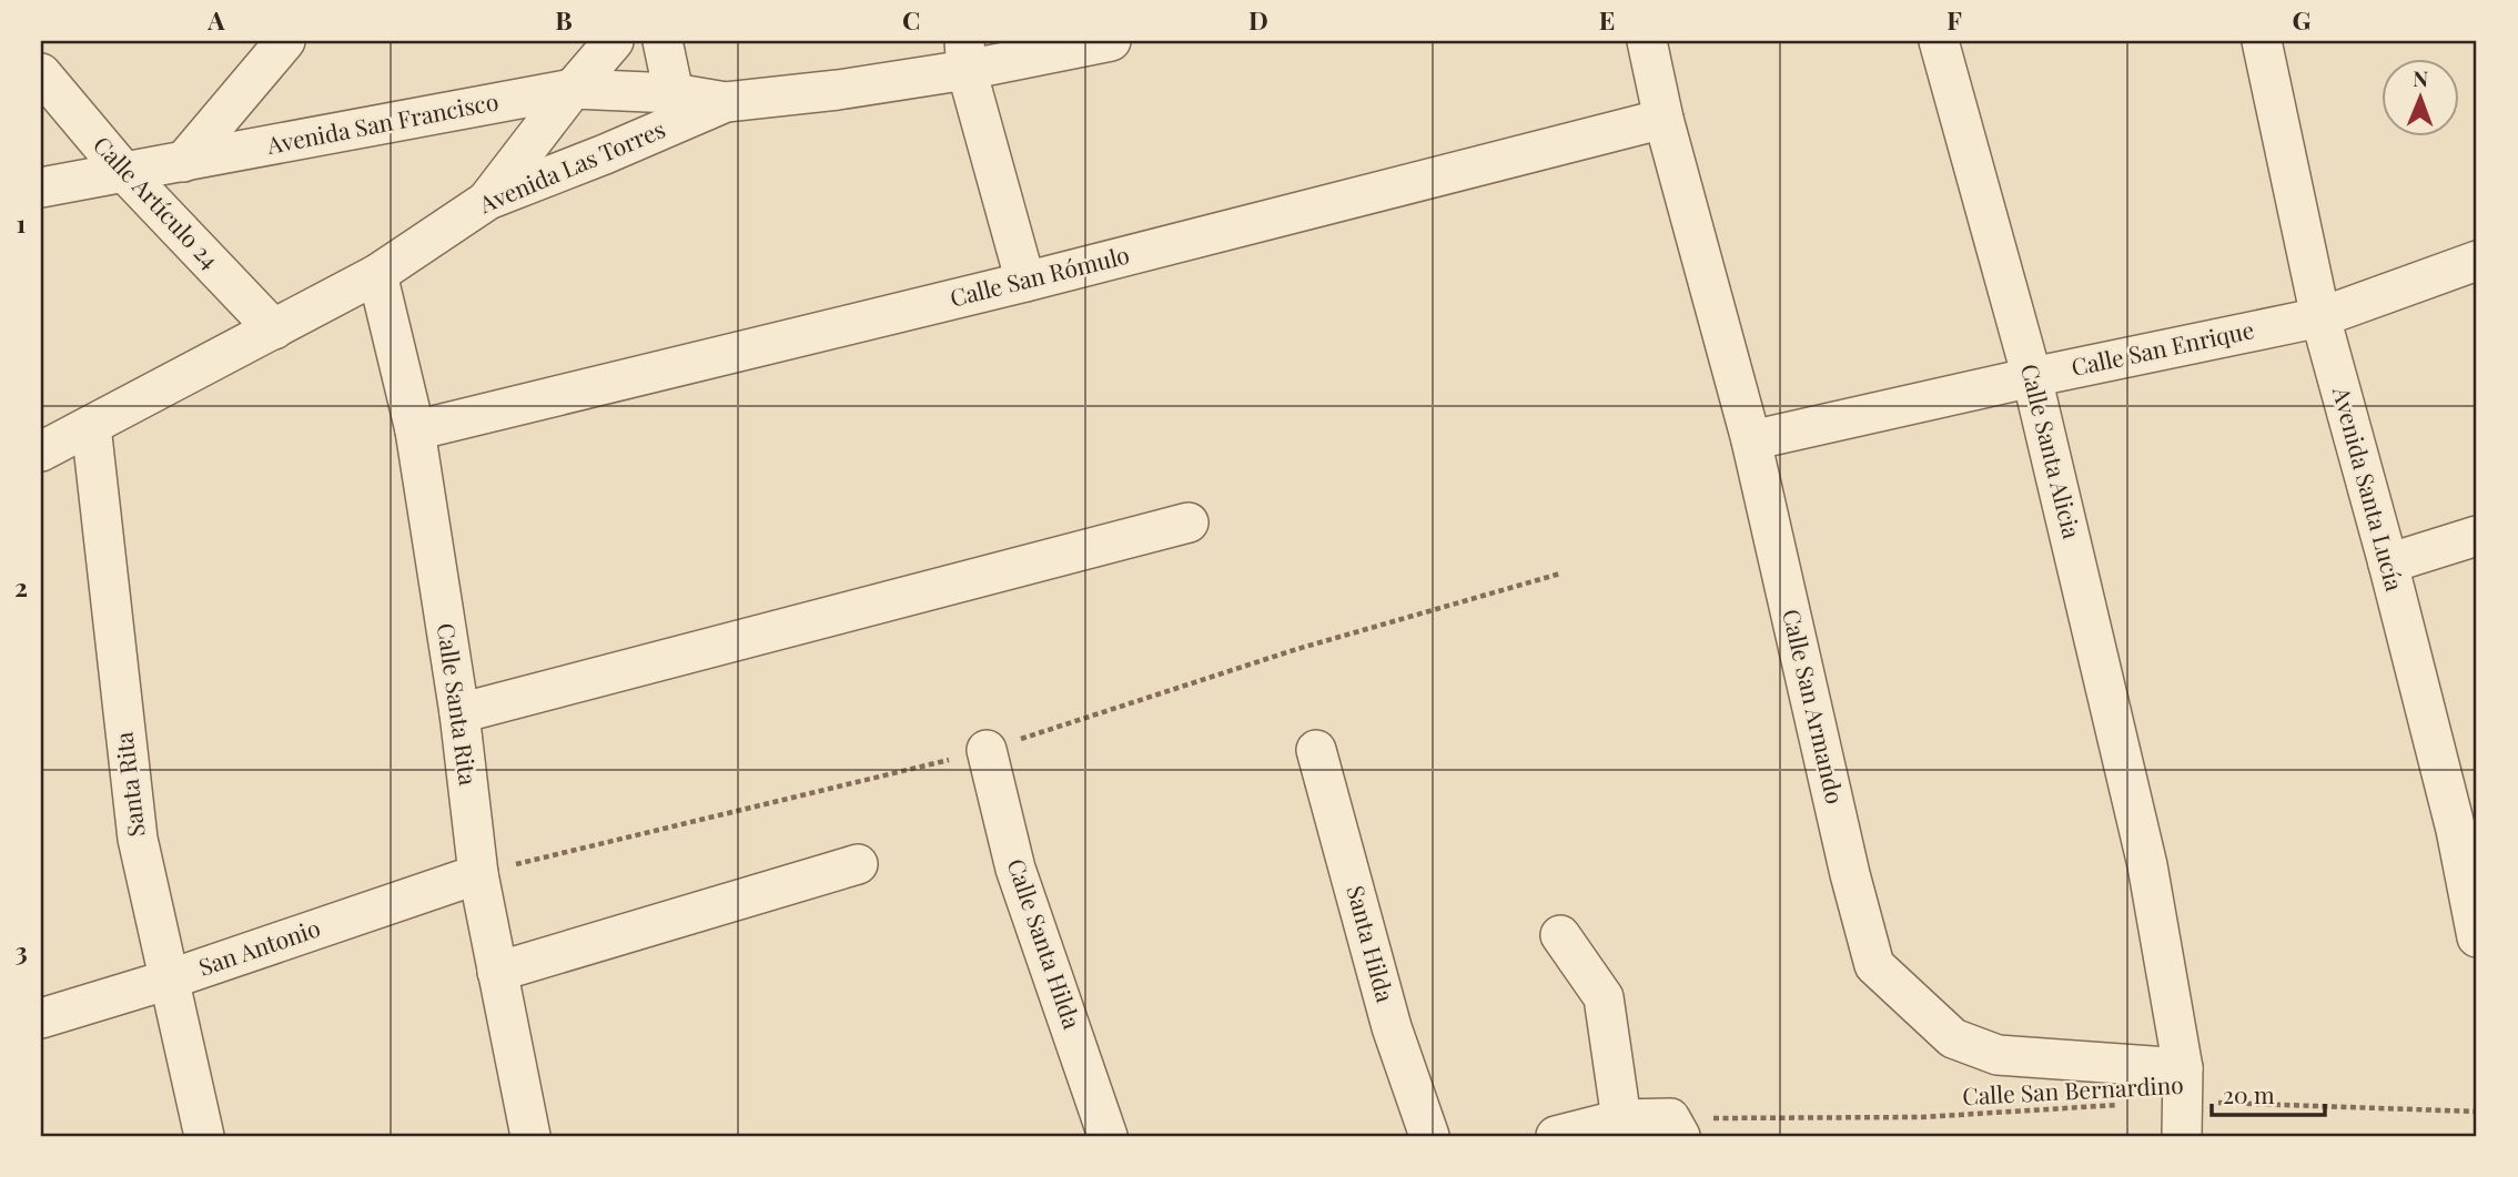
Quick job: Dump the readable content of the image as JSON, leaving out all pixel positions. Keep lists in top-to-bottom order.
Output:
{
  "streets": {
    "street": [
      "Avenida San Francisco",
      "Avenida Las Torres",
      "Calle Artículo 24",
      "Calle San Rómulo",
      "Calle San Enrique",
      "Calle Santa Alicia",
      "Avenida Santa Lucía",
      "Calle Santa Rita",
      "Calle San Armando",
      "Santa Rita",
      "Calle Santa Hilda",
      "Santa Hilda",
      "San Antonio"
    ],
    "path": ["Calle San Bernardino"]
  },
  "crossings": [
    ["Avenida San Francisco", "Avenida Las Torres"],
    ["Avenida San Francisco", "Calle Artículo 24"],
    ["Avenida Las Torres", "Calle Artículo 24"],
    ["Avenida Las Torres", "Calle Santa Rita"],
    ["Avenida Las Torres", "Santa Rita"],
    ["Calle San Rómulo", "Calle Santa Rita"],
    ["Calle San Rómulo", "Calle San Armando"],
    ["Calle San Enrique", "Calle Santa Alicia"],
    ["Calle San Enrique", "Avenida Santa Lucía"],
    ["Calle San Enrique", "Calle San Armando"],
    ["Calle Santa Alicia", "Calle San Armando"],
    ["Calle Santa Alicia", "Calle San Bernardino"],
    ["Calle Santa Rita", "San Antonio"],
    ["Calle San Armando", "Calle San Bernardino"],
    ["Santa Rita", "San Antonio"]
  ],
  "scale_bar": "20 m",
  "north": "top",
  "grid": {
    "columns": [
      "A",
      "B",
      "C",
      "D",
      "E",
      "F",
      "G"
    ],
    "rows": ["1", "2", "3"]
  }
}
